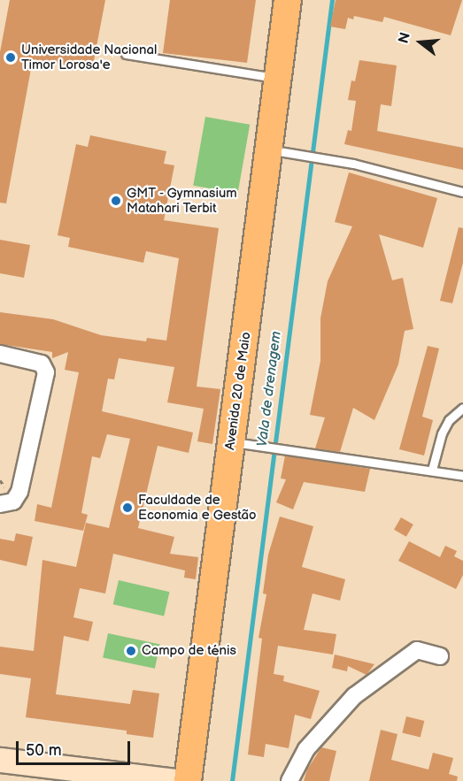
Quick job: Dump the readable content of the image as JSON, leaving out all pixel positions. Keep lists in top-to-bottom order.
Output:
{
  "streets": {
    "main road": ["Avenida 20 de Maio"]
  },
  "water": ["Vala de drenagem"],
  "places": [
    "Universidade Nacional Timor Lorosa'e",
    "GMT - Gymnasium Matahari Terbit",
    "Faculdade de Economia e Gestão",
    "Campo de ténis"
  ],
  "scale_bar": "50 m",
  "north": "left"
}
